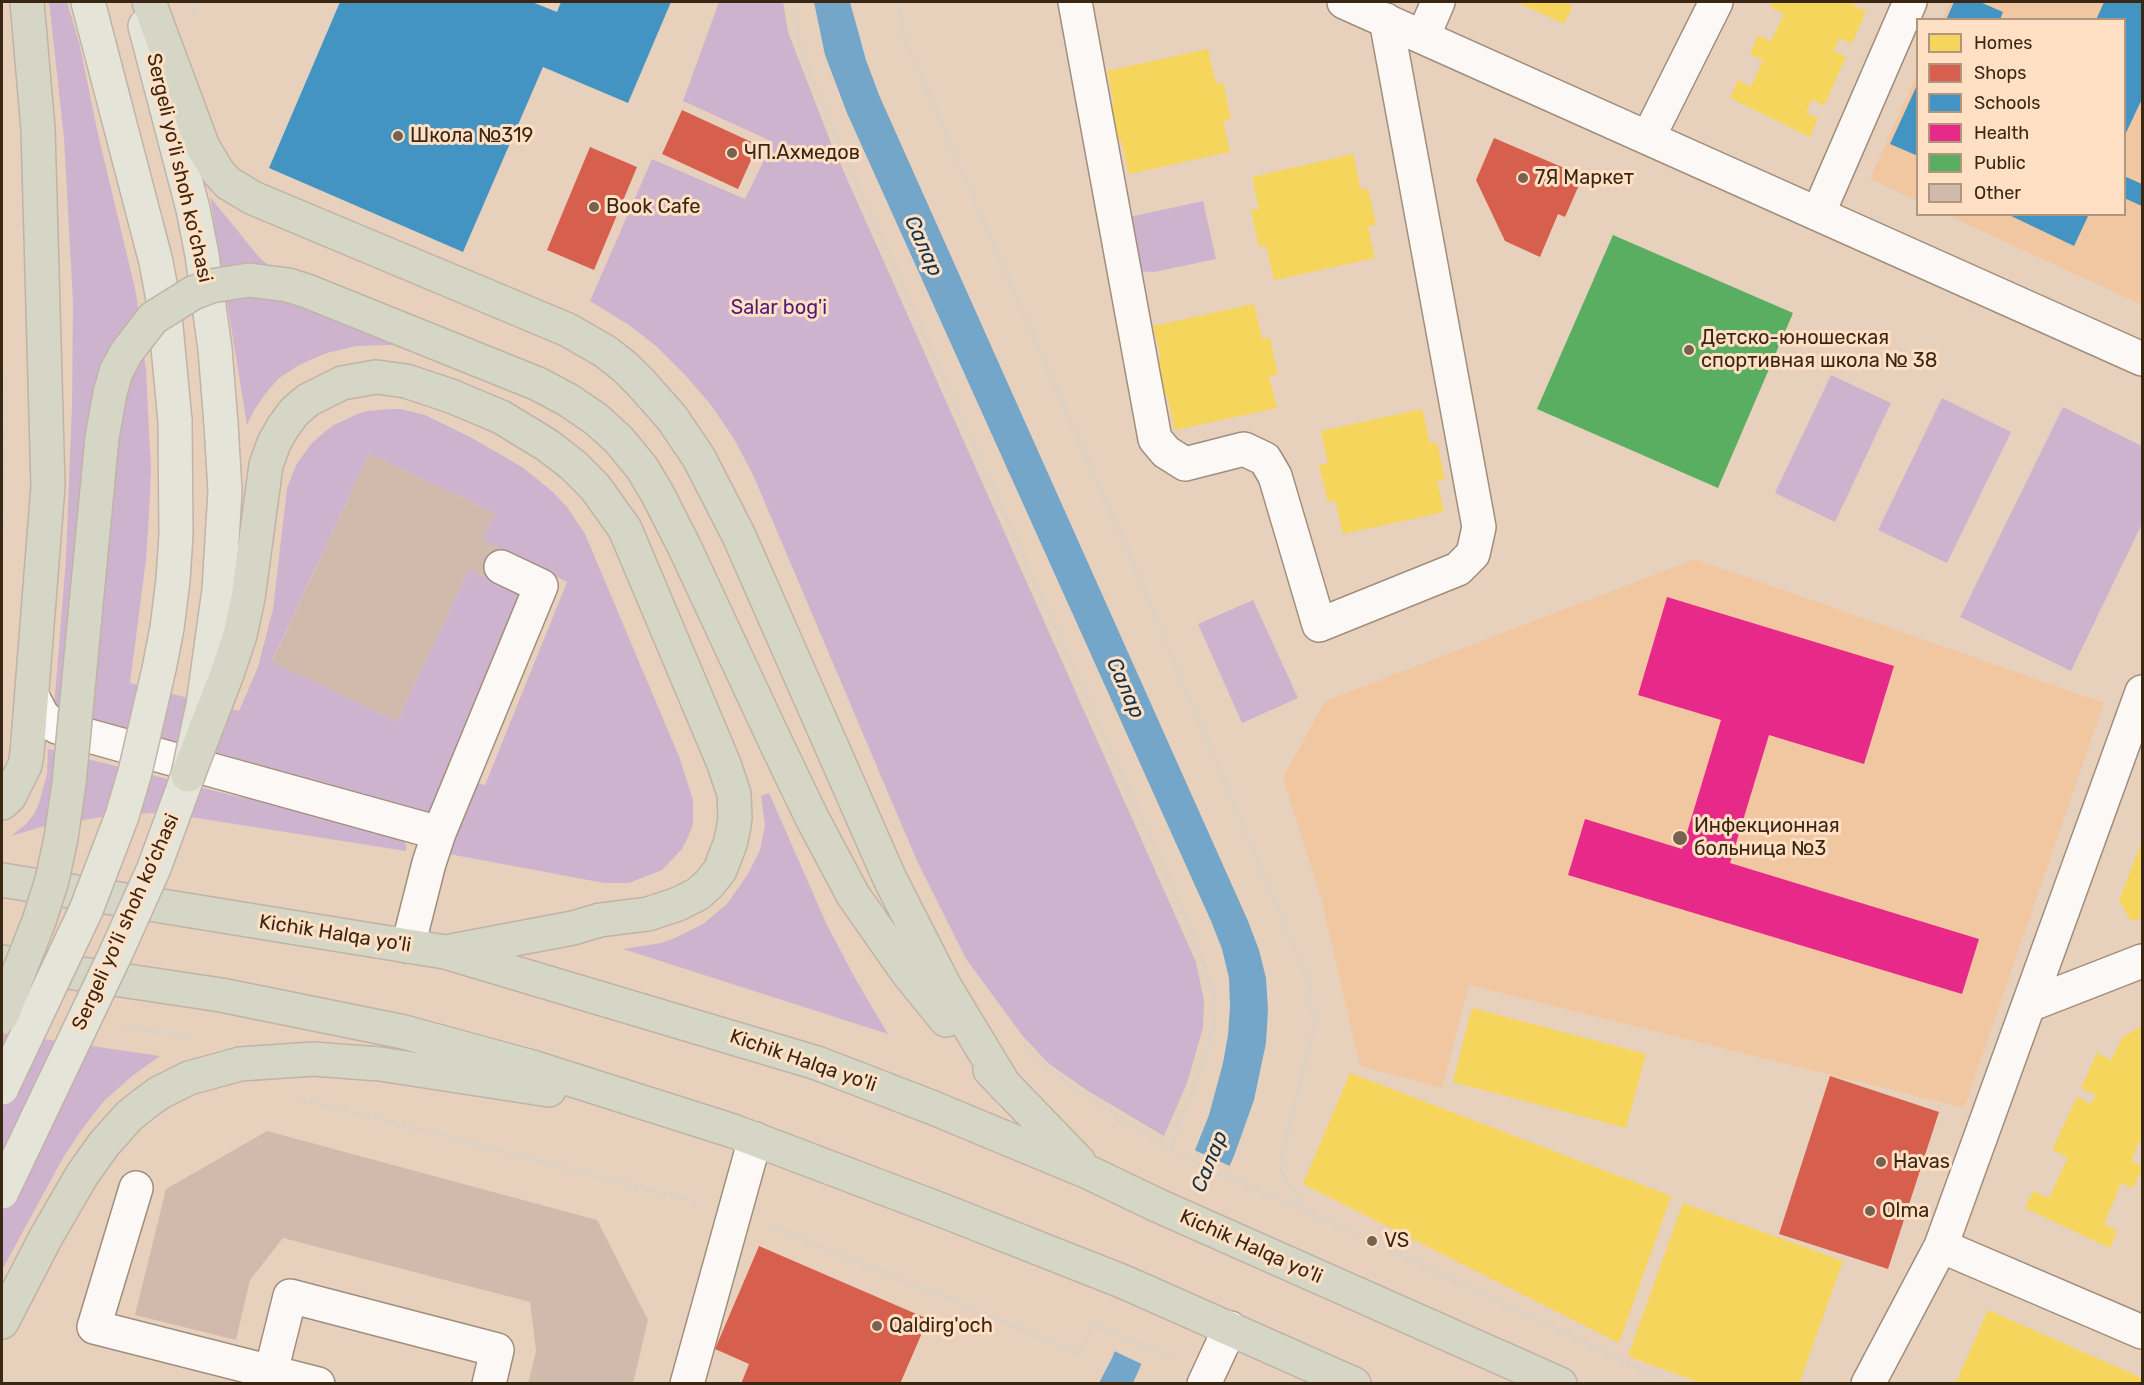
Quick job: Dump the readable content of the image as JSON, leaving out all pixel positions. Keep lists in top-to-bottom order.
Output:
{
  "streets": {
    "highway": ["Kichik Halqa yo'li"],
    "main road": ["Sergeli yo‘li shoh ko‘chasi"]
  },
  "water": ["Салар"],
  "parks": ["Salar bog'i"],
  "places": [
    "Школа №319",
    "ЧП.Ахмедов",
    "7Я Маркет",
    "Book Cafe",
    "Детско-юношеская спортивная школа № 38",
    "Инфекционная больница №3",
    "Havas",
    "Olma",
    "VS",
    "Qaldirg'och"
  ],
  "legend": [
    "Homes",
    "Shops",
    "Schools",
    "Health",
    "Public",
    "Other"
  ]
}
